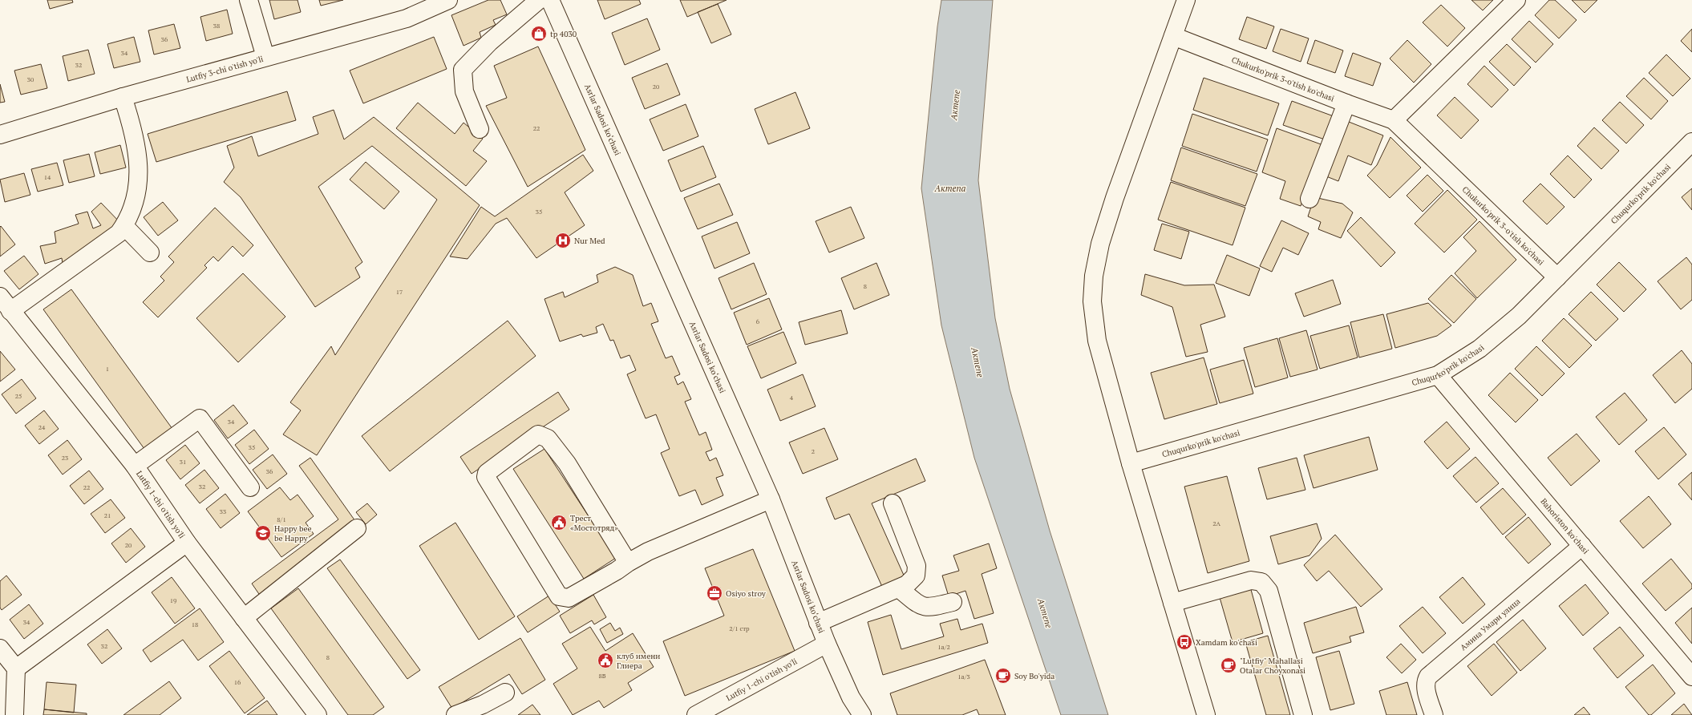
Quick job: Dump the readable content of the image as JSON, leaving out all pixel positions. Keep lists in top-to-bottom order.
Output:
{
  "streets": {
    "street": [
      "Lutfiy 3-chi o'tish yo'li",
      "Chukurko'prik 3-o'tish ko'chasi",
      "Asrlar Sadosi ko‘chasi",
      "Chuqurko'prik ko'chasi",
      "Lutfiy 1-chi o'tish yo'li",
      "Bahoriston ko'chasi",
      "Амина Умари улица"
    ]
  },
  "crossings": [
    ["Chukurko'prik 3-o'tish ko'chasi", "Chuqurko'prik ko'chasi"],
    ["Asrlar Sadosi ko‘chasi", "Lutfiy 1-chi o'tish yo'li"],
    ["Chuqurko'prik ko'chasi", "Bahoriston ko'chasi"],
    ["Bahoriston ko'chasi", "Амина Умари улица"]
  ],
  "water": ["Актепе", "Актепа"],
  "places": {
    "shop": ["tp 4030"],
    "hospital": ["Nur Med"],
    "public building": ["Трест «Мостотряд»", "клуб имени Глиера"],
    "school or university": ["Happy bee be Happy"],
    "office": ["Osiyo stroy"],
    "bus stop": ["Xamdam ko'chasi"],
    "cafe": ["\"Lutfiy\" Mahallasi Otalar Choyxonasi", "Soy Bo'yida"]
  },
  "house_numbers": [
    "38",
    "36",
    "34",
    "32",
    "30",
    "20",
    "22",
    "14",
    "35",
    "8",
    "17",
    "6",
    "1",
    "25",
    "4",
    "34",
    "24",
    "35",
    "2",
    "23",
    "31",
    "36",
    "32",
    "22",
    "33",
    "21",
    "8/1",
    "2A",
    "20",
    "19",
    "34",
    "18",
    "2/1 стр",
    "32",
    "1a/2",
    "8",
    "8Б",
    "1a/3",
    "16"
  ]
}
